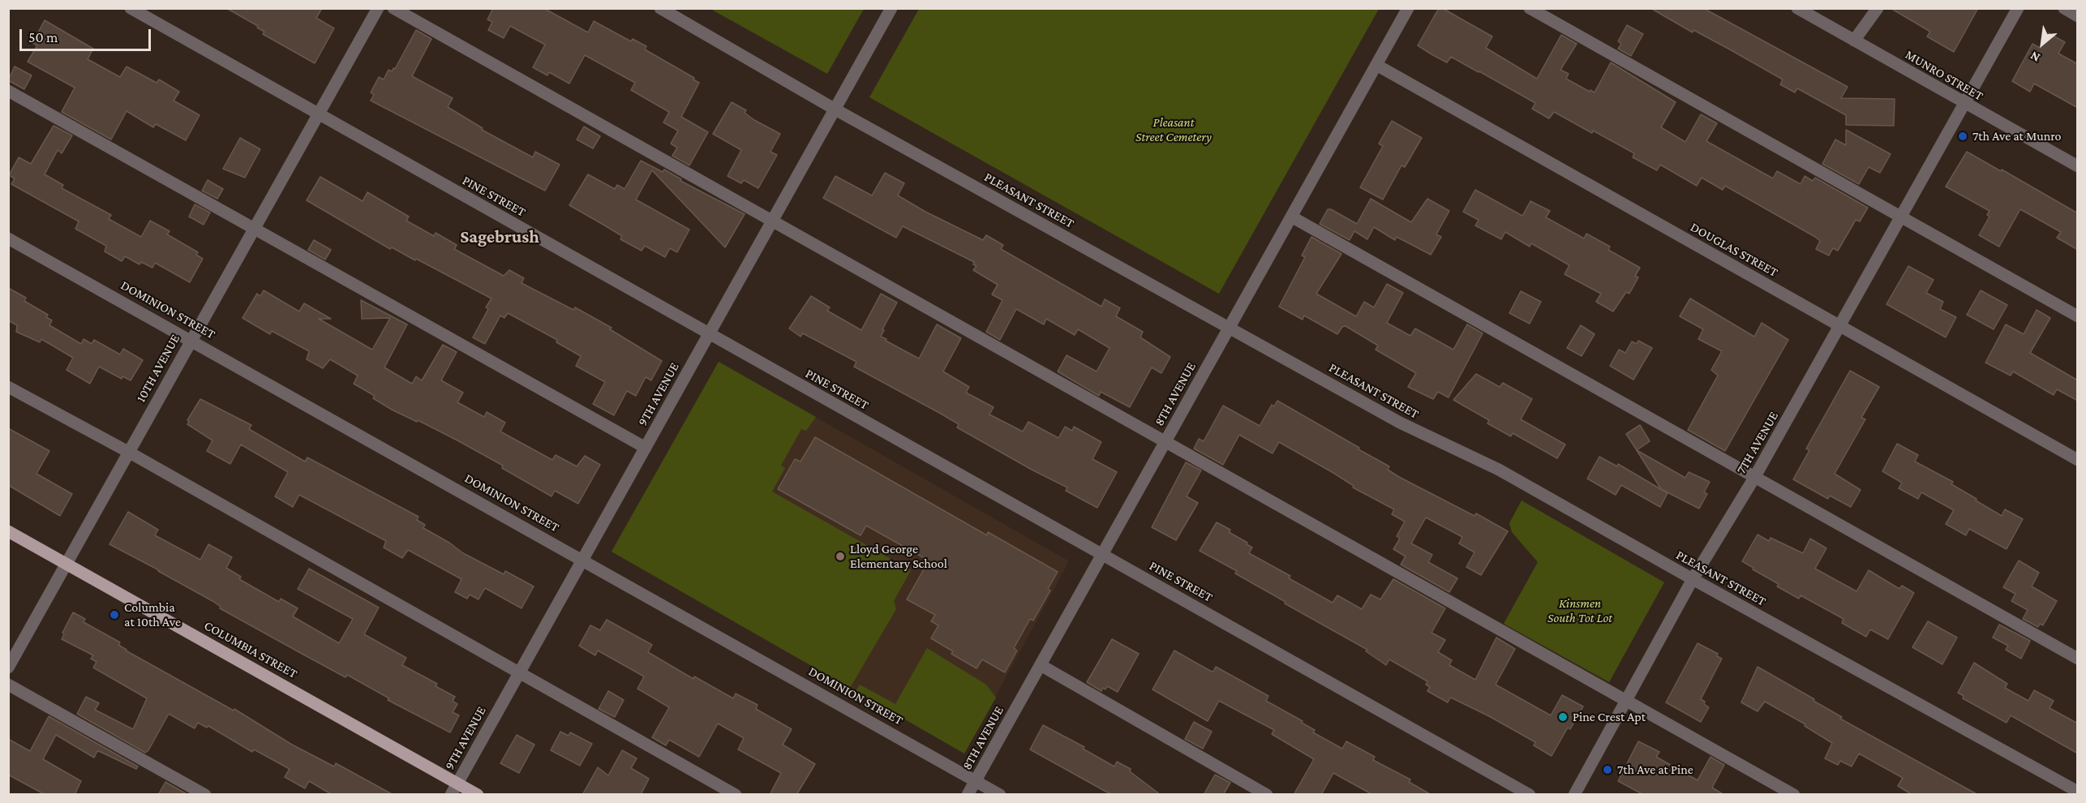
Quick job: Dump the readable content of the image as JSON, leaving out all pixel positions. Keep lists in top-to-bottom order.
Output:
{
  "streets": {
    "main road": ["COLUMBIA STREET"],
    "street": [
      "MUNRO STREET",
      "PINE STREET",
      "PLEASANT STREET",
      "DOUGLAS STREET",
      "DOMINION STREET",
      "10TH AVENUE",
      "9TH AVENUE",
      "8TH AVENUE",
      "7TH AVENUE"
    ]
  },
  "crossings": [
    ["MUNRO STREET", "7TH AVENUE"],
    ["PINE STREET", "10TH AVENUE"],
    ["PINE STREET", "9TH AVENUE"],
    ["PINE STREET", "8TH AVENUE"],
    ["PLEASANT STREET", "9TH AVENUE"],
    ["PLEASANT STREET", "8TH AVENUE"],
    ["PLEASANT STREET", "7TH AVENUE"],
    ["DOUGLAS STREET", "8TH AVENUE"],
    ["DOUGLAS STREET", "7TH AVENUE"],
    ["DOMINION STREET", "10TH AVENUE"],
    ["DOMINION STREET", "9TH AVENUE"],
    ["DOMINION STREET", "8TH AVENUE"],
    ["10TH AVENUE", "COLUMBIA STREET"],
    ["9TH AVENUE", "COLUMBIA STREET"]
  ],
  "districts": ["Sagebrush"],
  "parks": ["Pleasant Street Cemetery", "Kinsmen South Tot Lot"],
  "places": [
    "7th Ave at Munro",
    "Lloyd George Elementary School",
    "Columbia at 10th Ave",
    "Pine Crest Apt",
    "7th Ave at Pine"
  ],
  "scale_bar": "50 m",
  "north": "bottom left"
}
